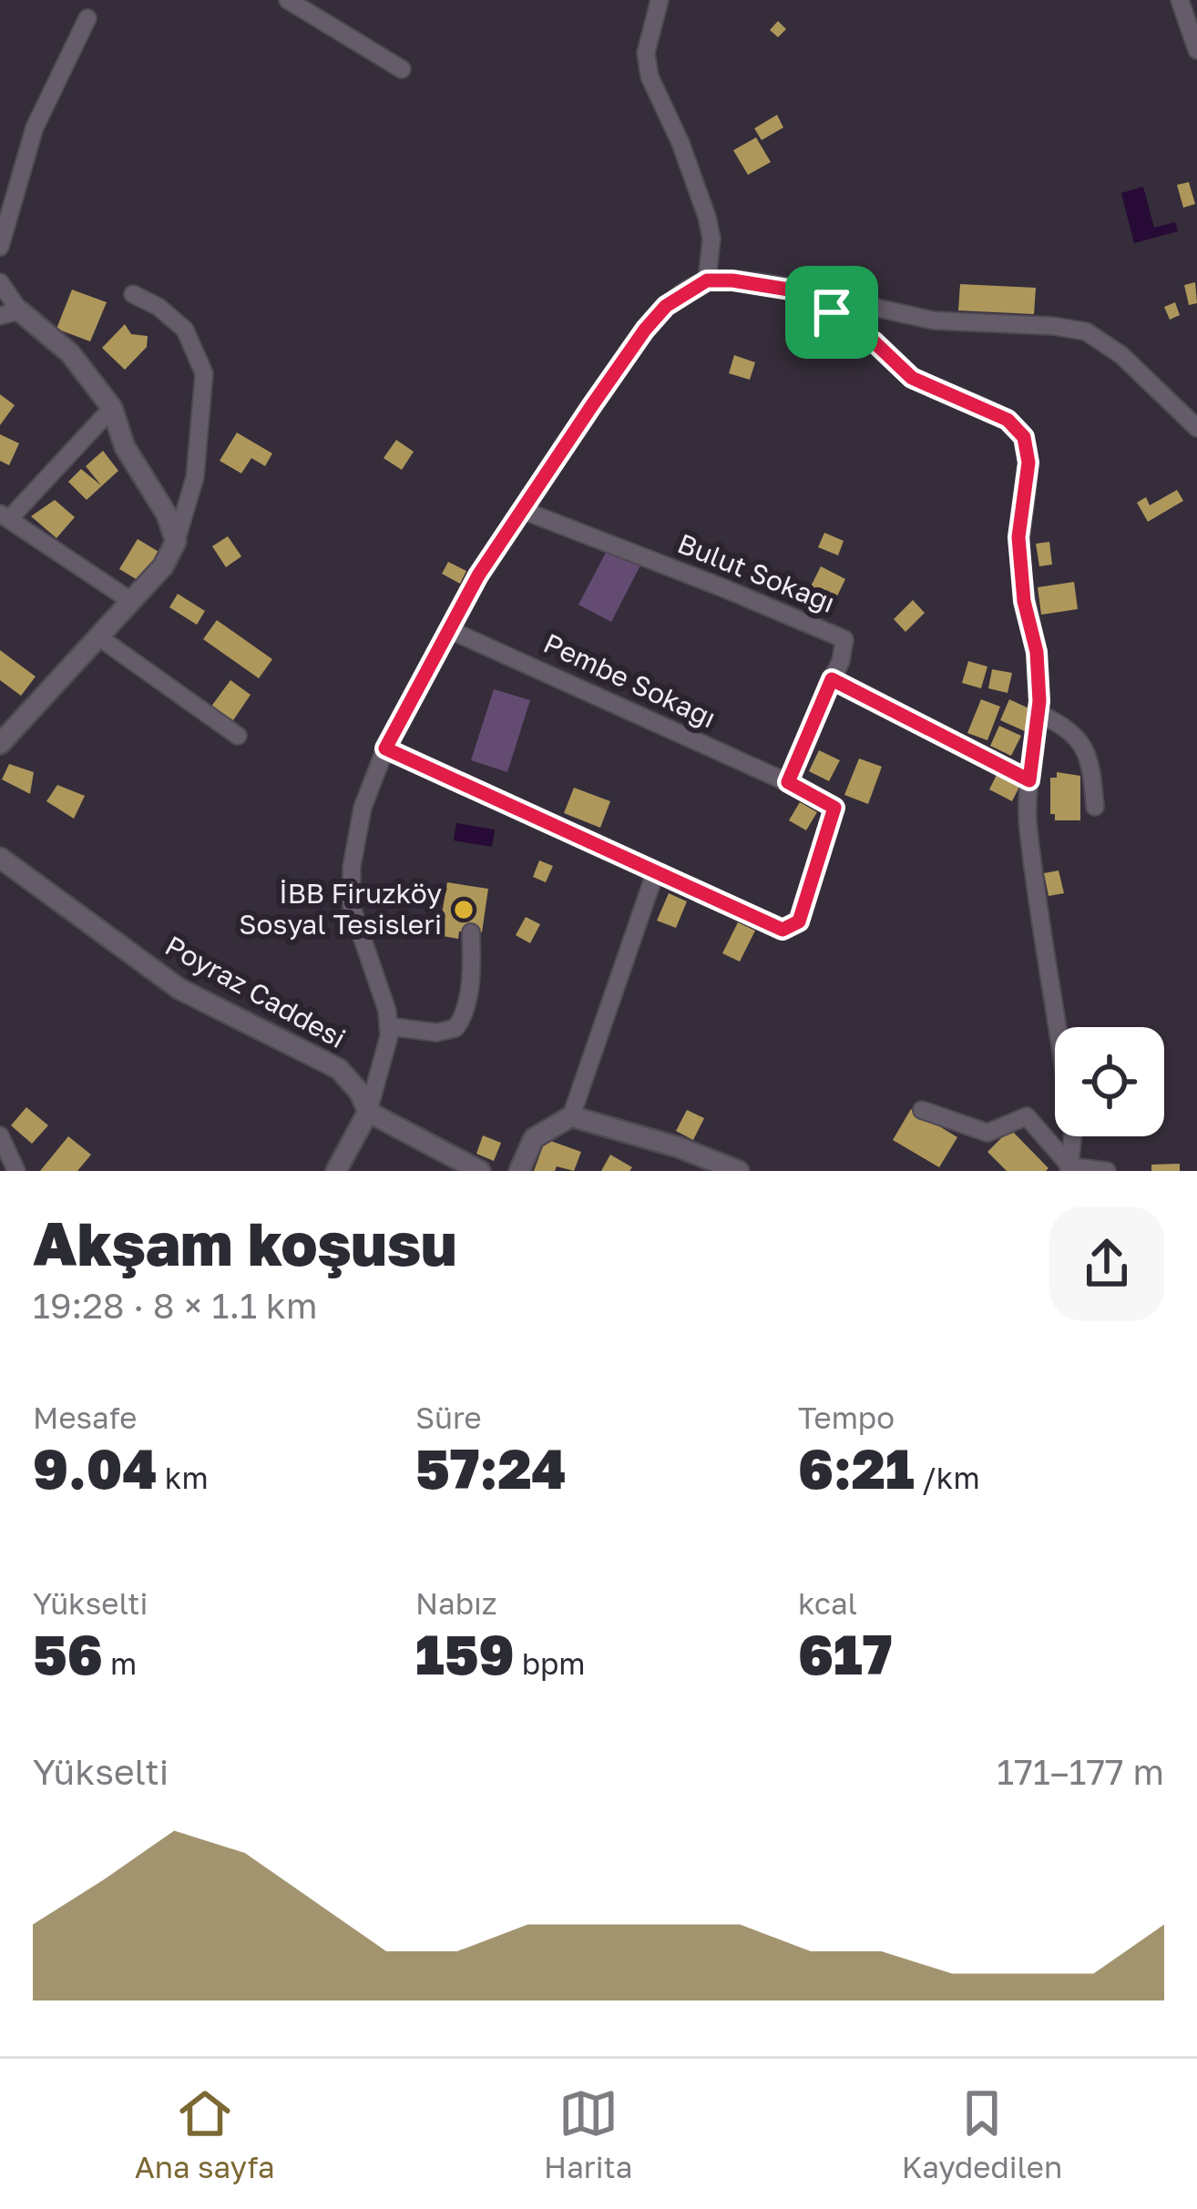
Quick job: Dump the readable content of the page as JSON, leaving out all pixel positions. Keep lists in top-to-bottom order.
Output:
{
  "streets": {
    "street": ["Bulut Sokağı", "Pembe Sokağı", "Poyraz Caddesi"]
  },
  "places": ["İBB Firuzköy Sosyal Tesisleri"],
  "page": {
    "heading": ["Akşam koşusu", "19:28 · 8 × 1.1 km"],
    "stats": [
      ["Mesafe", "9.04 km"],
      ["Süre", "57:24"],
      ["Tempo", "6:21 /km"],
      ["Yükselti", "56 m"],
      ["Nabız", "159 bpm"],
      ["kcal", "617"]
    ],
    "chart": ["Yükselti", "171–177 m"],
    "tabs": ["Ana sayfa", "Harita", "Kaydedilen"]
  }
}
